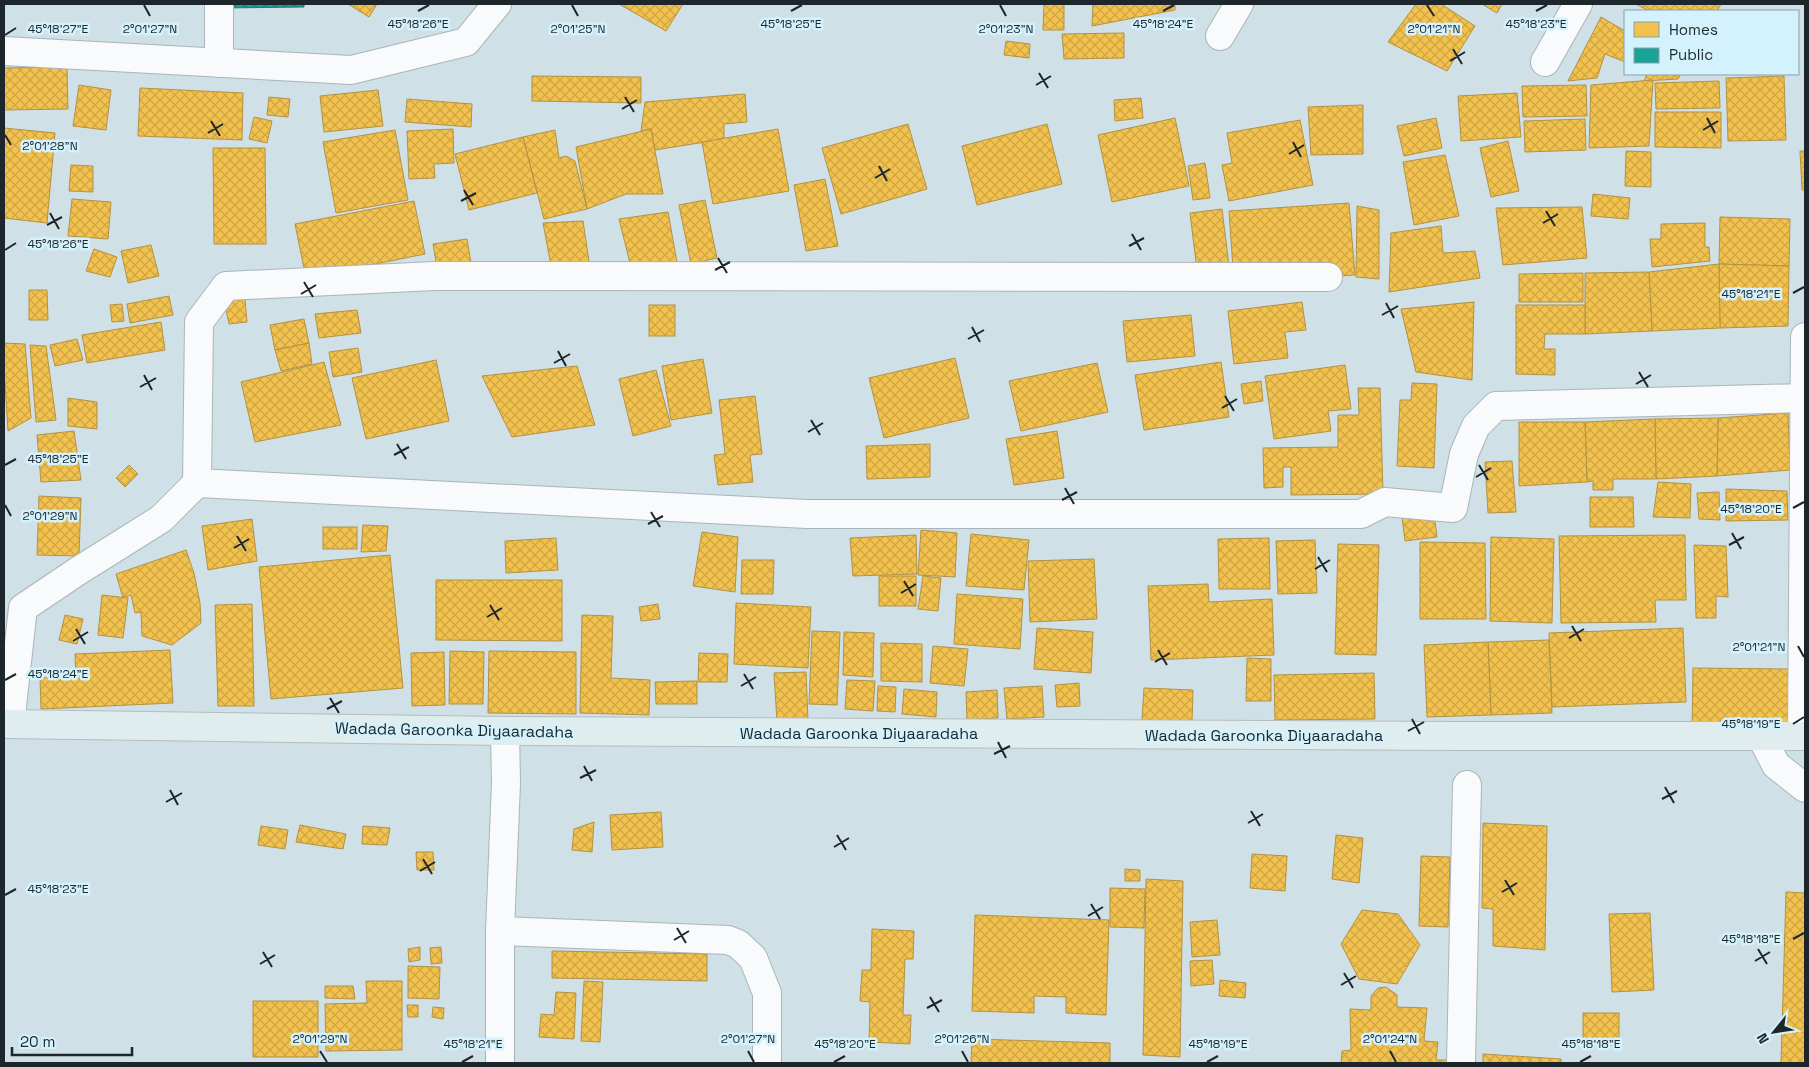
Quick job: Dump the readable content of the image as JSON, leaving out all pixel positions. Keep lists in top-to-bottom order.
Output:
{
  "streets": {
    "main road": ["Wadada Garoonka Diyaaradaha"]
  },
  "legend": ["Homes", "Public"],
  "scale_bar": "20 m",
  "north": "bottom left",
  "coordinates": [
    "45°18'26\"E",
    "45°18'25\"E",
    "45°18'24\"E",
    "45°18'23\"E",
    "45°18'27\"E",
    "2°01'21\"N",
    "2°01'27\"N",
    "2°01'25\"N",
    "2°01'23\"N",
    "2°01'28\"N",
    "45°18'21\"E",
    "45°18'20\"E",
    "2°01'29\"N",
    "45°18'19\"E",
    "45°18'18\"E",
    "2°01'26\"N",
    "2°01'24\"N"
  ]
}
